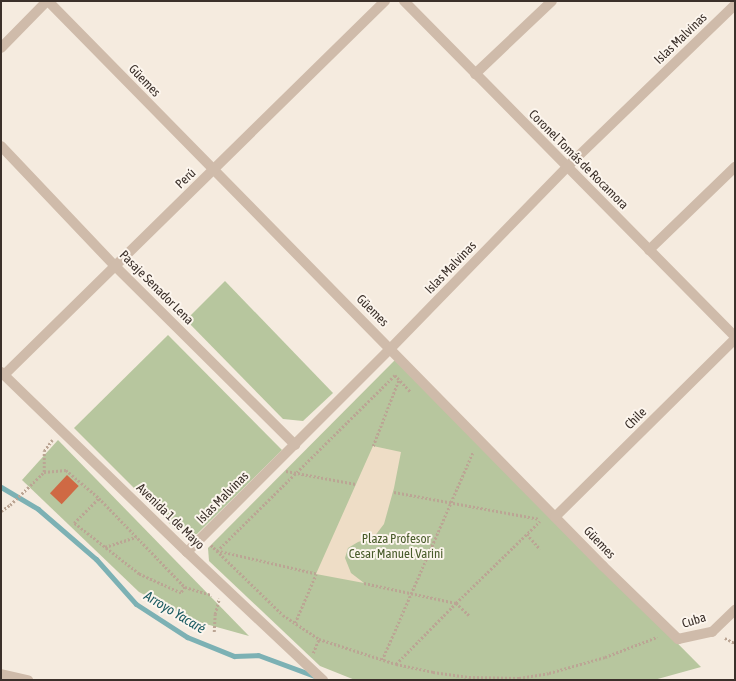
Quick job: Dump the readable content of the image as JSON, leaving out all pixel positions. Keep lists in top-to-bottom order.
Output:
{
  "streets": {
    "street": [
      "Islas Malvinas",
      "Güemes",
      "Coronel Tomás de Rocamora",
      "Perú",
      "Pasaje Senador Lena",
      "Chile",
      "Avenida 1 de Mayo",
      "Cuba"
    ]
  },
  "crossings": [
    ["Islas Malvinas", "Güemes"],
    ["Islas Malvinas", "Coronel Tomás de Rocamora"],
    ["Islas Malvinas", "Pasaje Senador Lena"],
    ["Islas Malvinas", "Avenida 1 de Mayo"],
    ["Güemes", "Perú"],
    ["Güemes", "Chile"],
    ["Güemes", "Cuba"],
    ["Coronel Tomás de Rocamora", "Chile"],
    ["Perú", "Pasaje Senador Lena"],
    ["Perú", "Avenida 1 de Mayo"]
  ],
  "water": ["Arroyo Yacaré"],
  "parks": ["Plaza Profesor Cesar Manuel Varini"]
}
